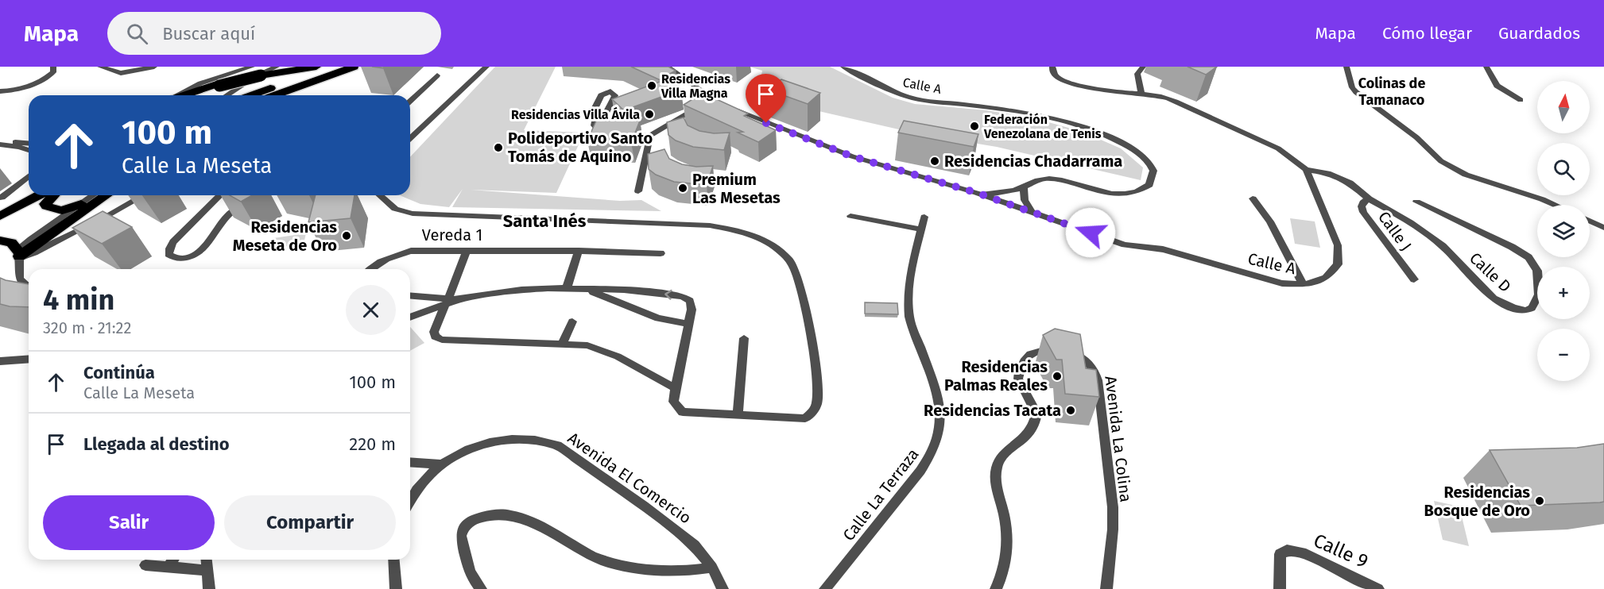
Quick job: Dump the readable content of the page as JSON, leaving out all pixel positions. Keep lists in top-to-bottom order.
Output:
{
  "streets": {
    "street": [
      "Calle A",
      "Calle J",
      "Vereda 1",
      "Calle D",
      "Avenida La Colina",
      "Avenida El Comercio",
      "Calle La Terraza",
      "Calle 9"
    ]
  },
  "crossings": [
    ["Calle A", "Calle D"],
    ["Calle J", "Calle D"]
  ],
  "districts": ["Colinas de Tamanaco", "Santa Inés"],
  "places": [
    "Residencias Villa Magna",
    "Residencias Villa Ávila",
    "Federación Venezolana de Tenis",
    "Polideportivo Santo Tomás de Aquino",
    "Residencias Chadarrama",
    "Premium Las Mesetas",
    "Residencias Meseta de Oro",
    "Residencias Palmas Reales",
    "Residencias Tacata",
    "Residencias Bosque de Oro"
  ],
  "north": "top",
  "page": {
    "header": "Mapa",
    "search": "Buscar aquí",
    "nav": ["Mapa", "Cómo llegar", "Guardados"],
    "map_buttons": ["+", "−"],
    "turn": ["100 m", "Calle La Meseta"],
    "heading": ["4 min", "320 m · 21:22"],
    "list": [
      {
        "name": "Continúa",
        "note": "Calle La Meseta",
        "value": "100 m"
      },
      {
        "name": "Llegada al destino",
        "value": "220 m"
      }
    ],
    "buttons": ["Salir", "Compartir"]
  }
}
